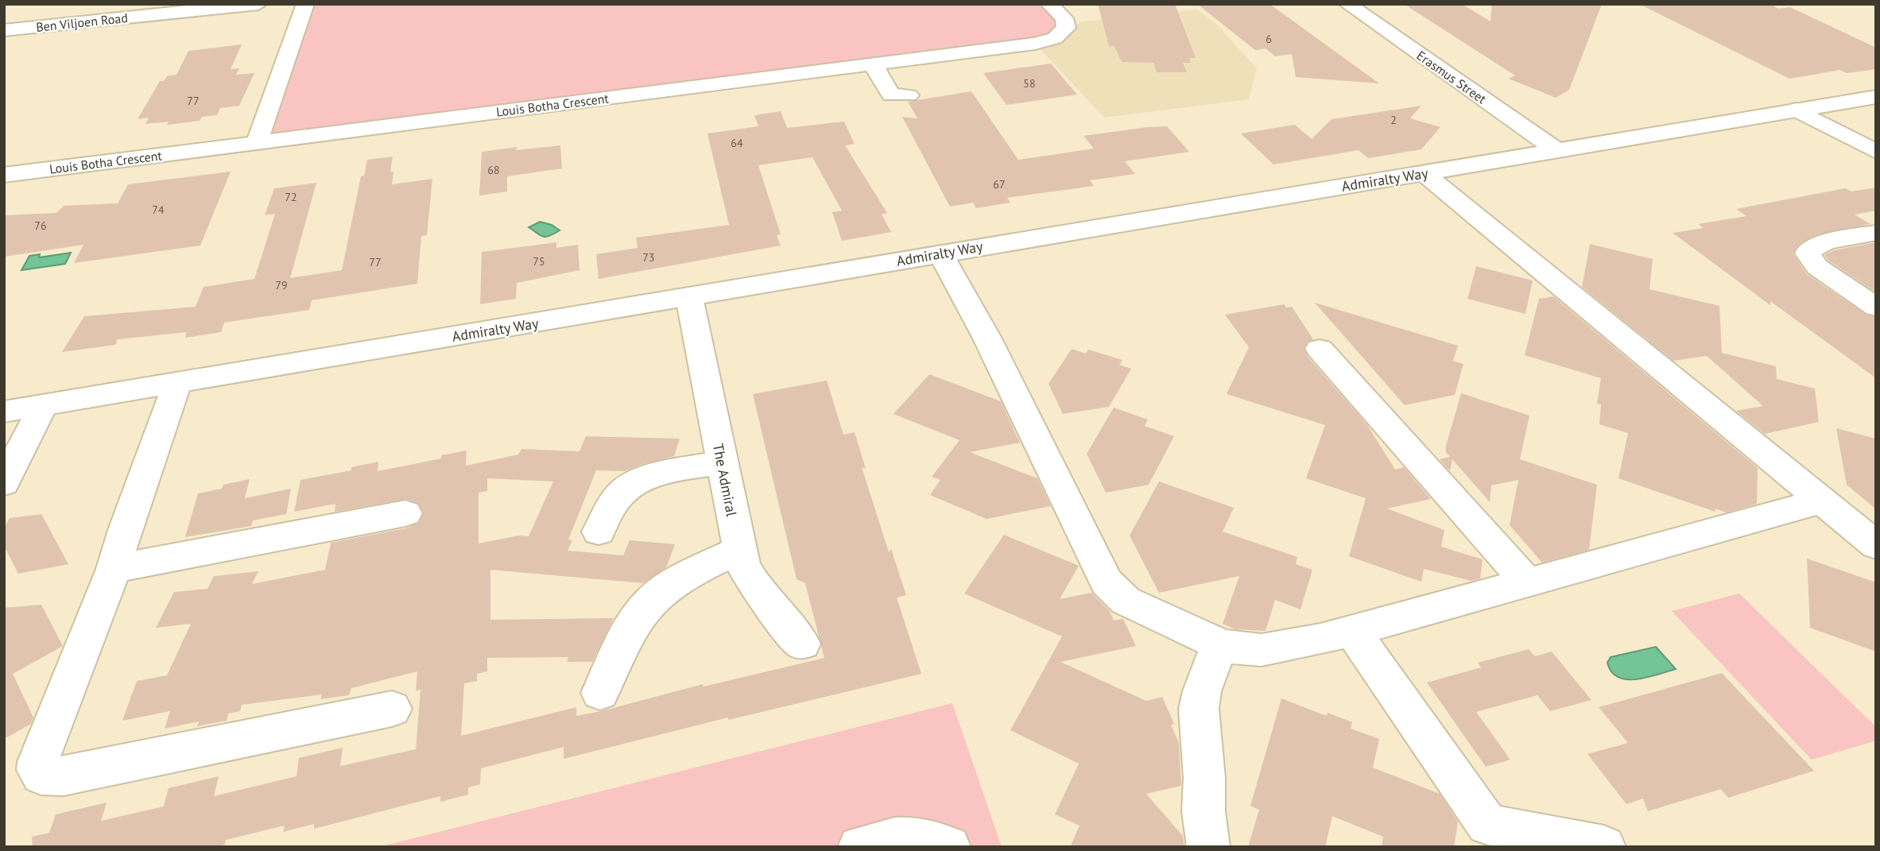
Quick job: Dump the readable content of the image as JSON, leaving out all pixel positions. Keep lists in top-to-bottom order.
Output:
{
  "streets": {
    "street": [
      "Ben Viljoen Road",
      "Erasmus Street",
      "Louis Botha Crescent",
      "Admiralty Way",
      "The Admiral"
    ]
  },
  "crossings": [
    ["Erasmus Street", "Admiralty Way"],
    ["Admiralty Way", "The Admiral"]
  ],
  "house_numbers": [
    "6",
    "58",
    "77",
    "2",
    "64",
    "68",
    "67",
    "72",
    "74",
    "76",
    "73",
    "75",
    "77",
    "79"
  ]
}
